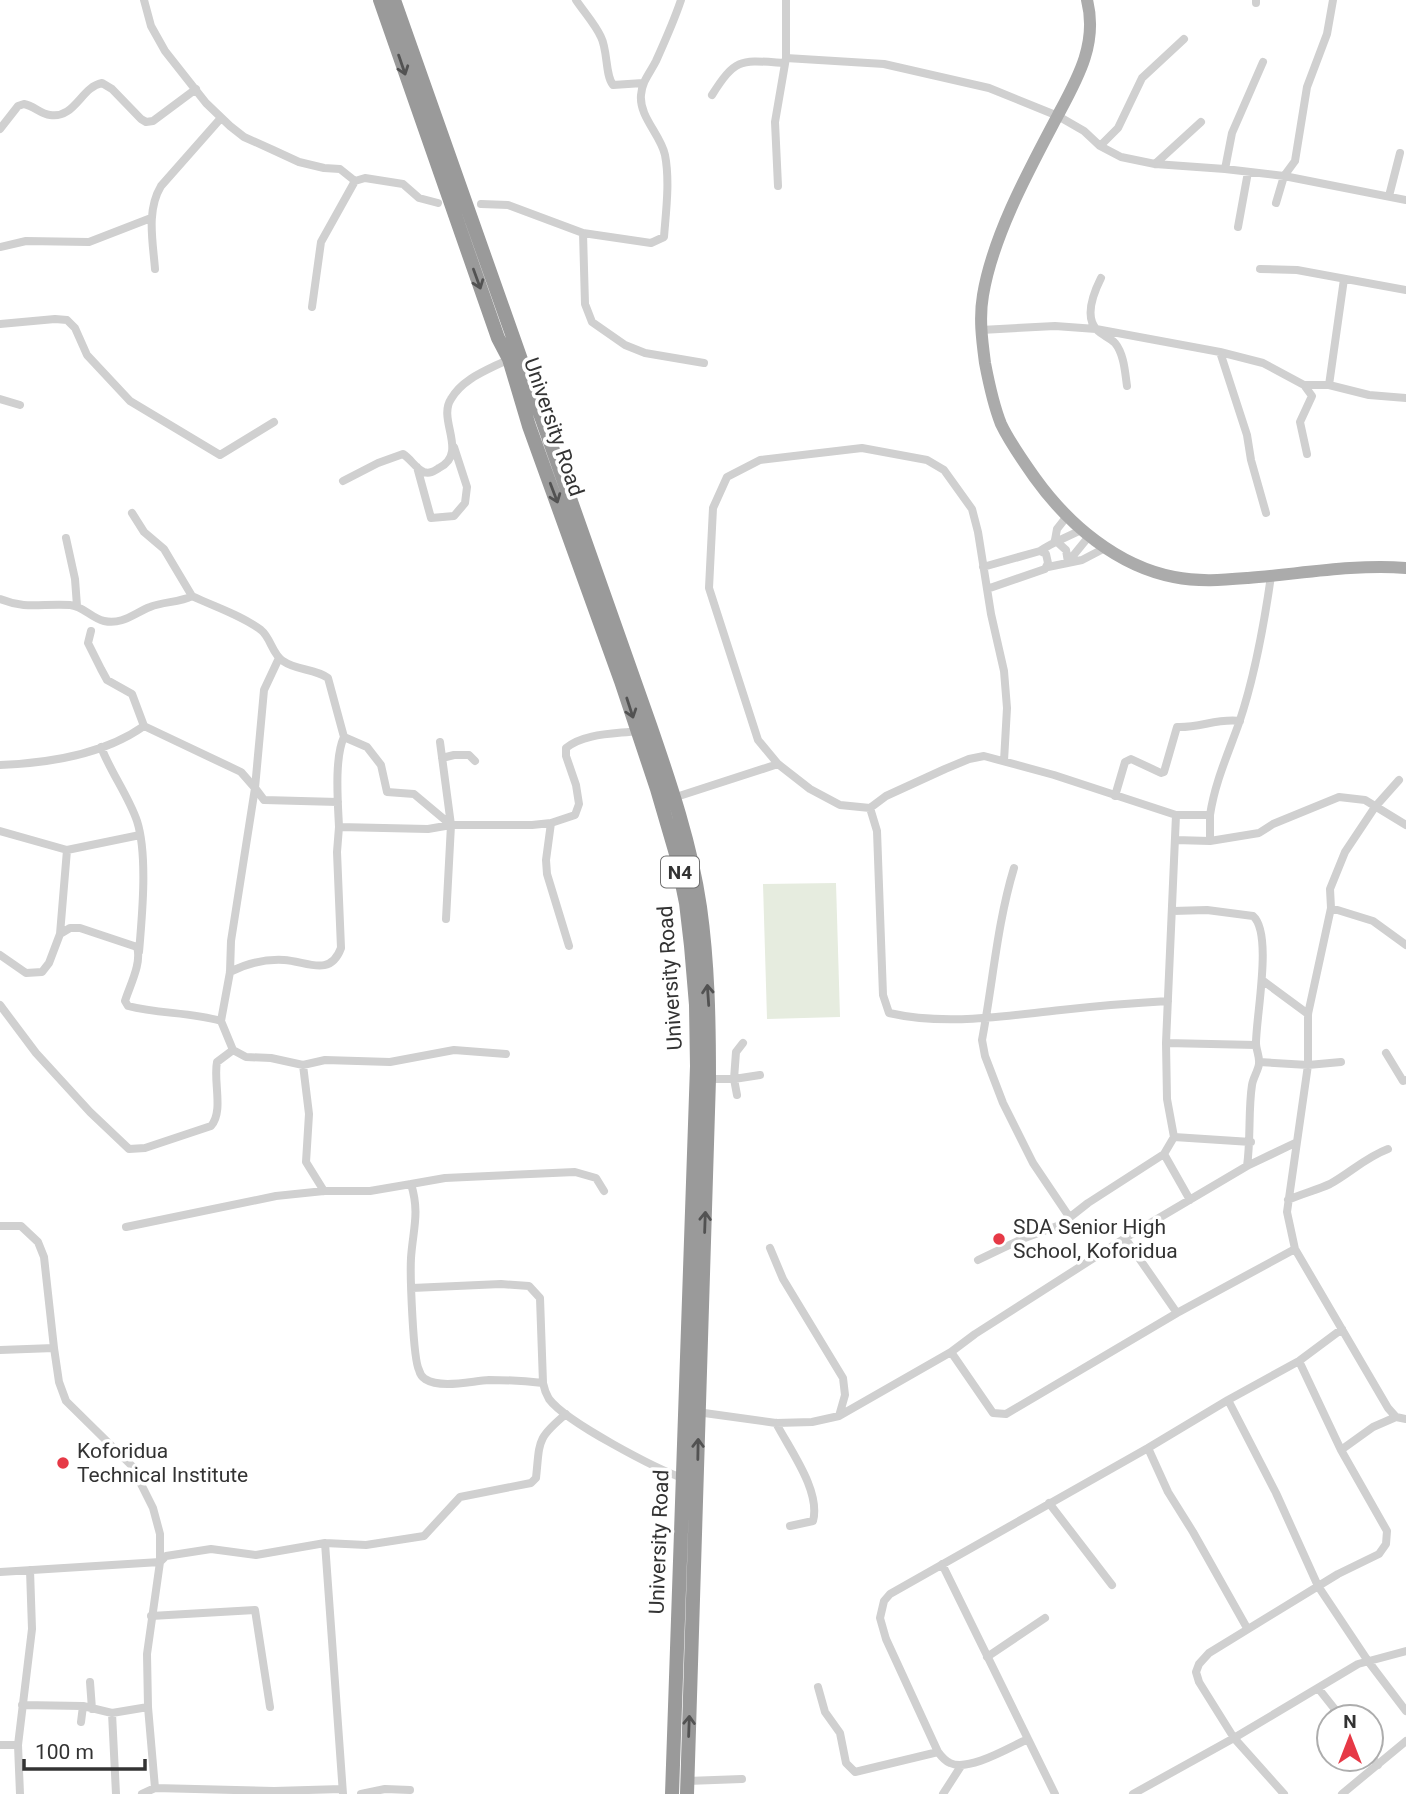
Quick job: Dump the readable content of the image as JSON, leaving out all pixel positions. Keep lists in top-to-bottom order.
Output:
{
  "streets": {
    "highway": ["University Road", "N4"]
  },
  "places": ["SDA Senior High School, Koforidua", "Koforidua Technical Institute"],
  "scale_bar": "100 m",
  "north": "top"
}
